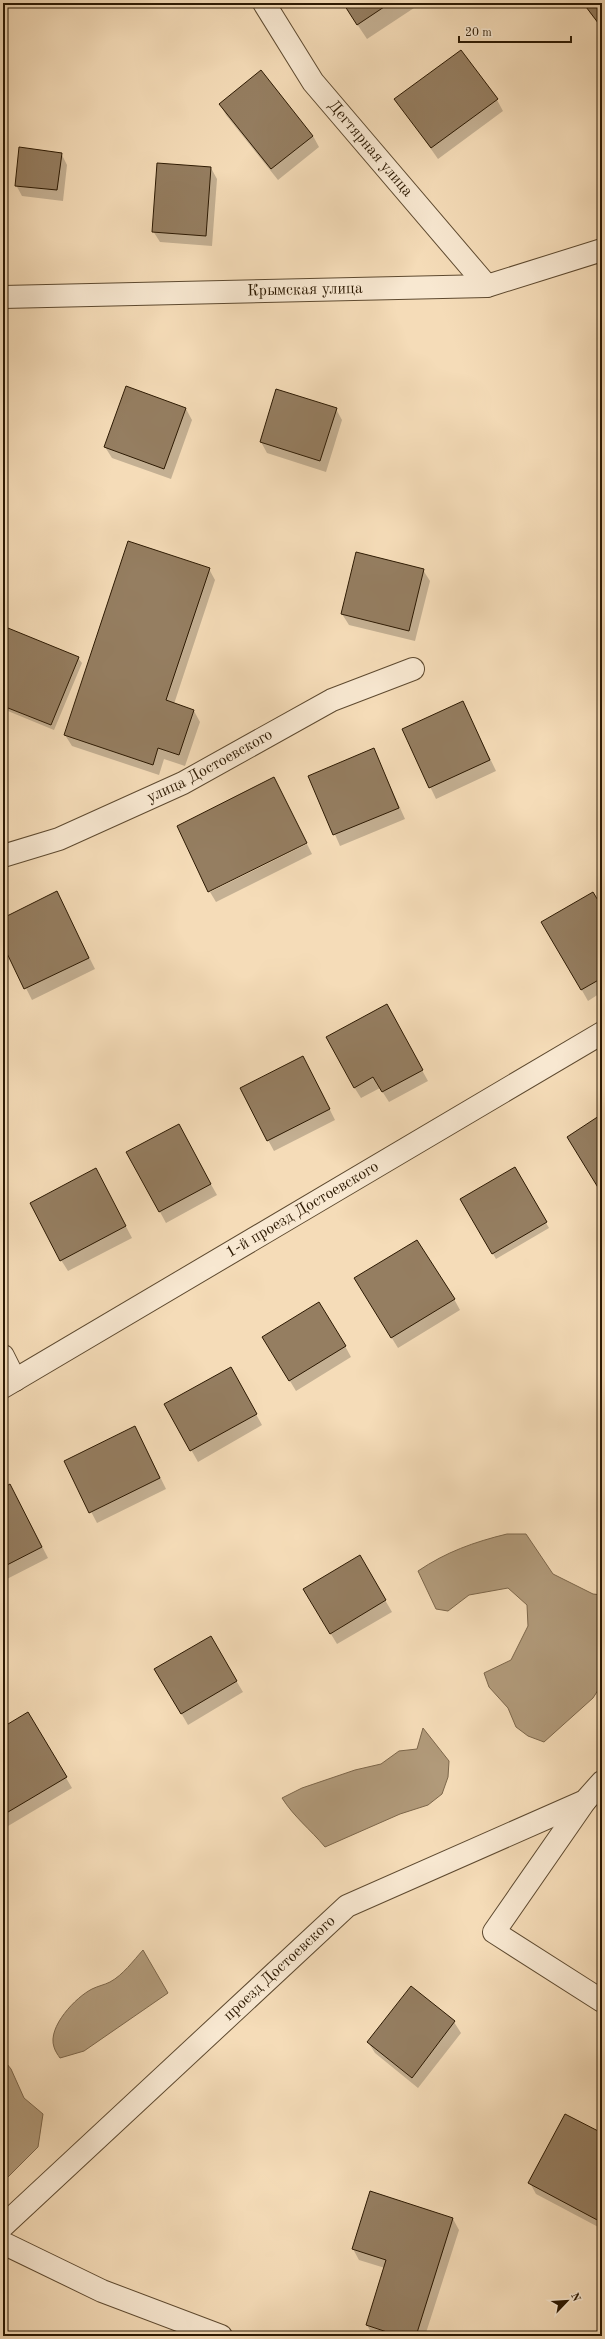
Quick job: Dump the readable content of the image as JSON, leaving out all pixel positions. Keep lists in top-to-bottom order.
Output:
{
  "streets": {
    "street": [
      "Дегтярная улица",
      "Крымская улица",
      "улица Достоевского",
      "1-й проезд Достоевского",
      "проезд Достоевского"
    ]
  },
  "crossings": [
    ["Дегтярная улица", "Крымская улица"]
  ],
  "scale_bar": "20 m",
  "north": "top right"
}
